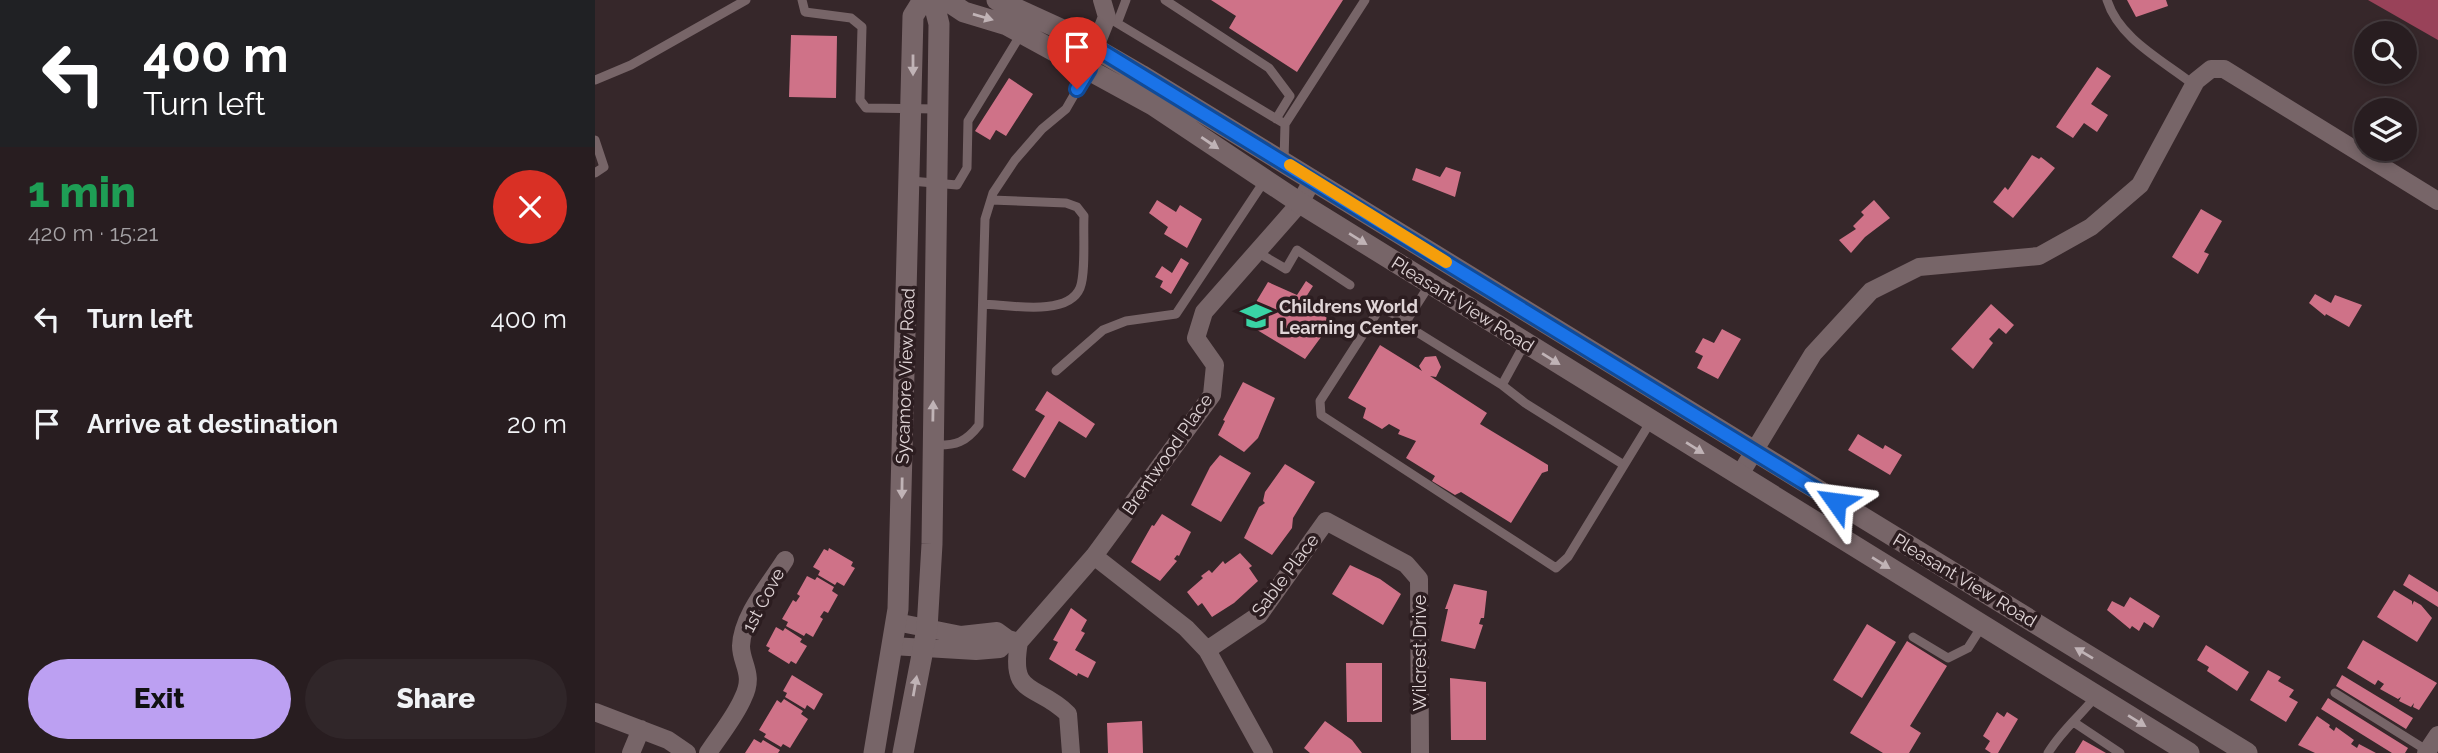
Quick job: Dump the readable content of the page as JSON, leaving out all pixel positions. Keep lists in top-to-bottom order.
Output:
{
  "streets": {
    "main road": ["Pleasant View Road", "Sycamore View Road"],
    "street": [
      "Brentwood Place",
      "Sable Place",
      "1st Cove",
      "Wilcrest Drive"
    ]
  },
  "crossings": [
    ["Pleasant View Road", "Brentwood Place"],
    ["Sycamore View Road", "Brentwood Place"],
    ["Sable Place", "Wilcrest Drive"]
  ],
  "places": {
    "school or university": ["Childrens World Learning Center"]
  },
  "page": {
    "turn": ["400 m", "Turn left"],
    "heading": ["1 min", "420 m · 15:21"],
    "list": [
      {
        "name": "Turn left",
        "value": "400 m"
      },
      {
        "name": "Arrive at destination",
        "value": "20 m"
      }
    ],
    "buttons": ["Exit", "Share"]
  }
}
